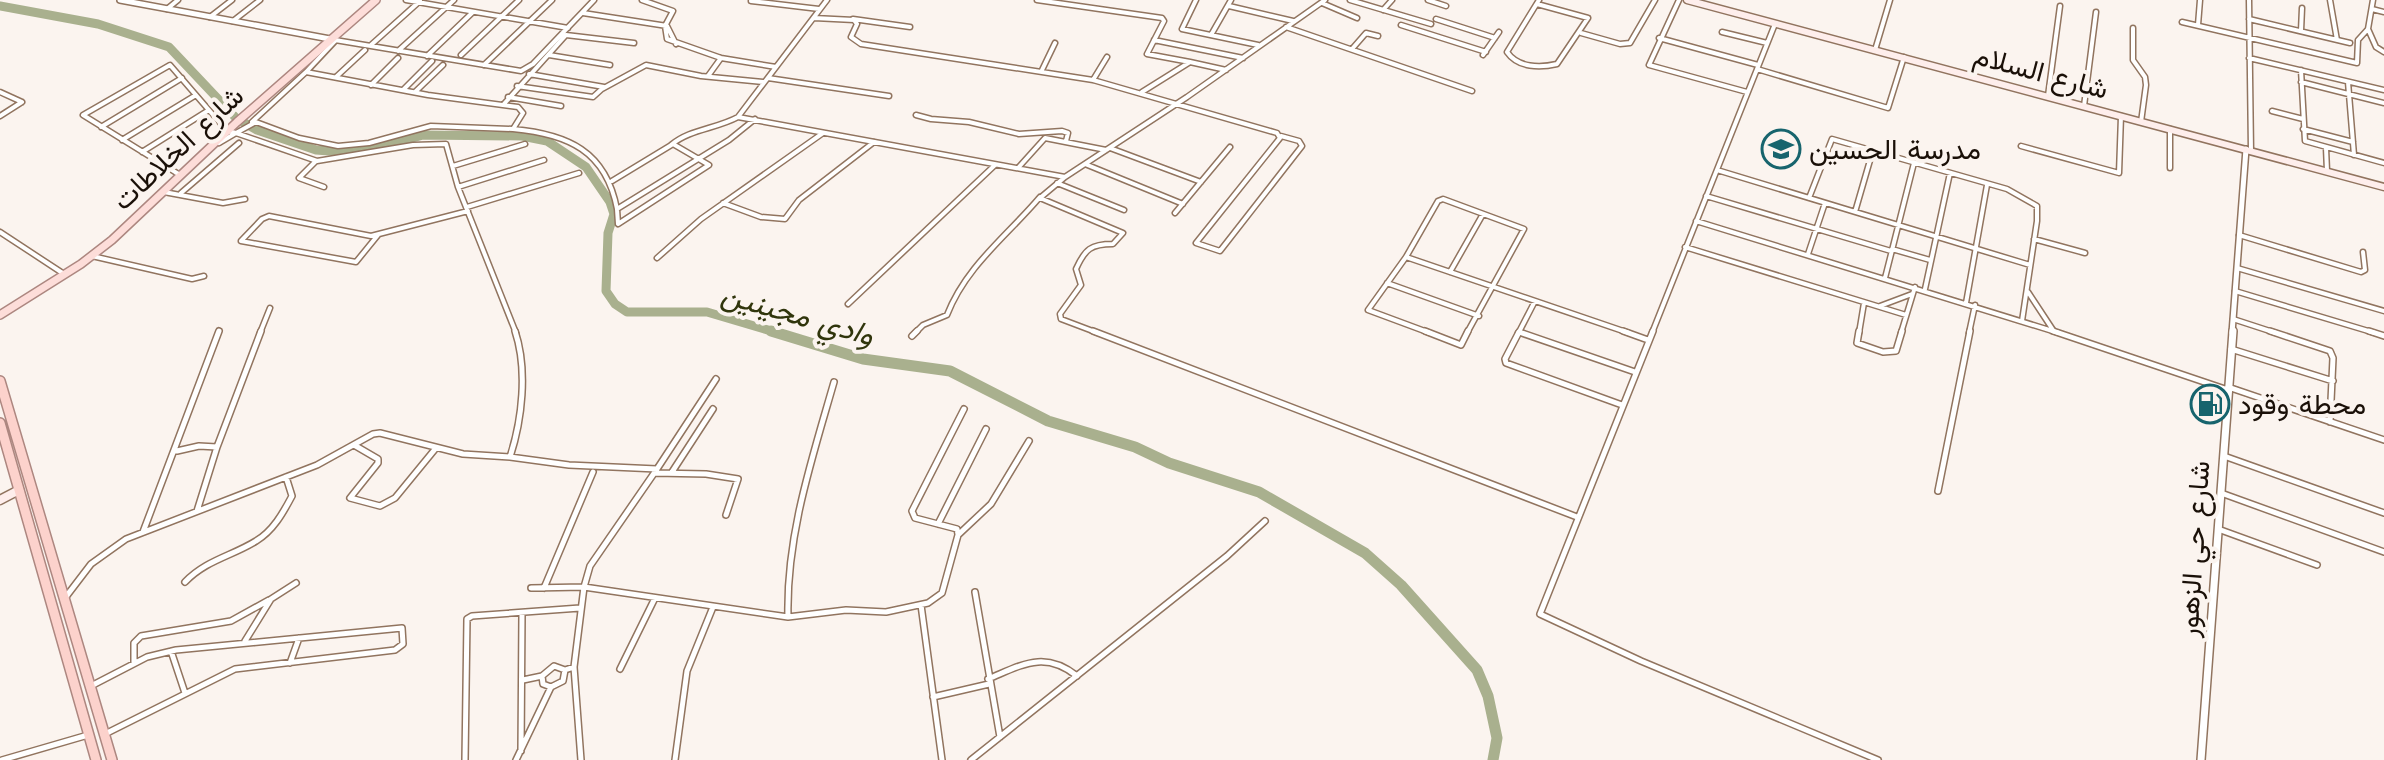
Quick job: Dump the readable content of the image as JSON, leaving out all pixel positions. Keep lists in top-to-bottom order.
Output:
{
  "streets": {
    "main road": ["شارع السلام", "شارع الخلاطات"],
    "street": ["شارع حي الزهور"]
  },
  "crossings": [
    ["شارع السلام", "شارع حي الزهور"]
  ],
  "water": ["وادي مجينين"],
  "places": {
    "school or university": ["مدرسة الحسين"],
    "fuel station": ["محطة وقود"]
  }
}
